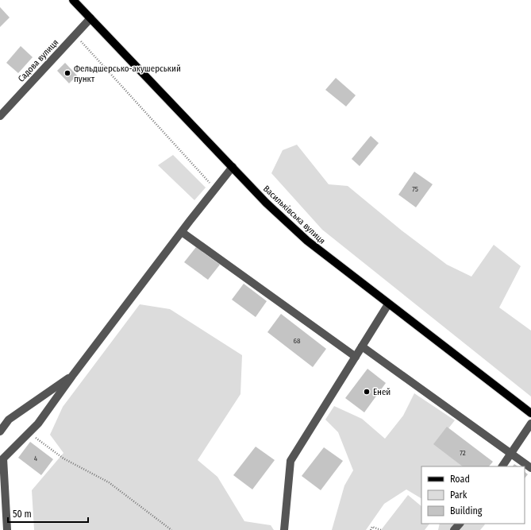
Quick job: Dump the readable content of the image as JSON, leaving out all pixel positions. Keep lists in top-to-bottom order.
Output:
{
  "streets": {
    "main road": ["Васильківська вулиця"],
    "street": ["Садова вулиця"]
  },
  "crossings": [
    ["Садова вулиця", "Васильківська вулиця"]
  ],
  "places": ["Фельдшерсько-акушерський пункт", "Еней"],
  "house_numbers": [
    "75",
    "68",
    "72",
    "4"
  ],
  "legend": ["Road", "Park", "Building"],
  "scale_bar": "50 m"
}
